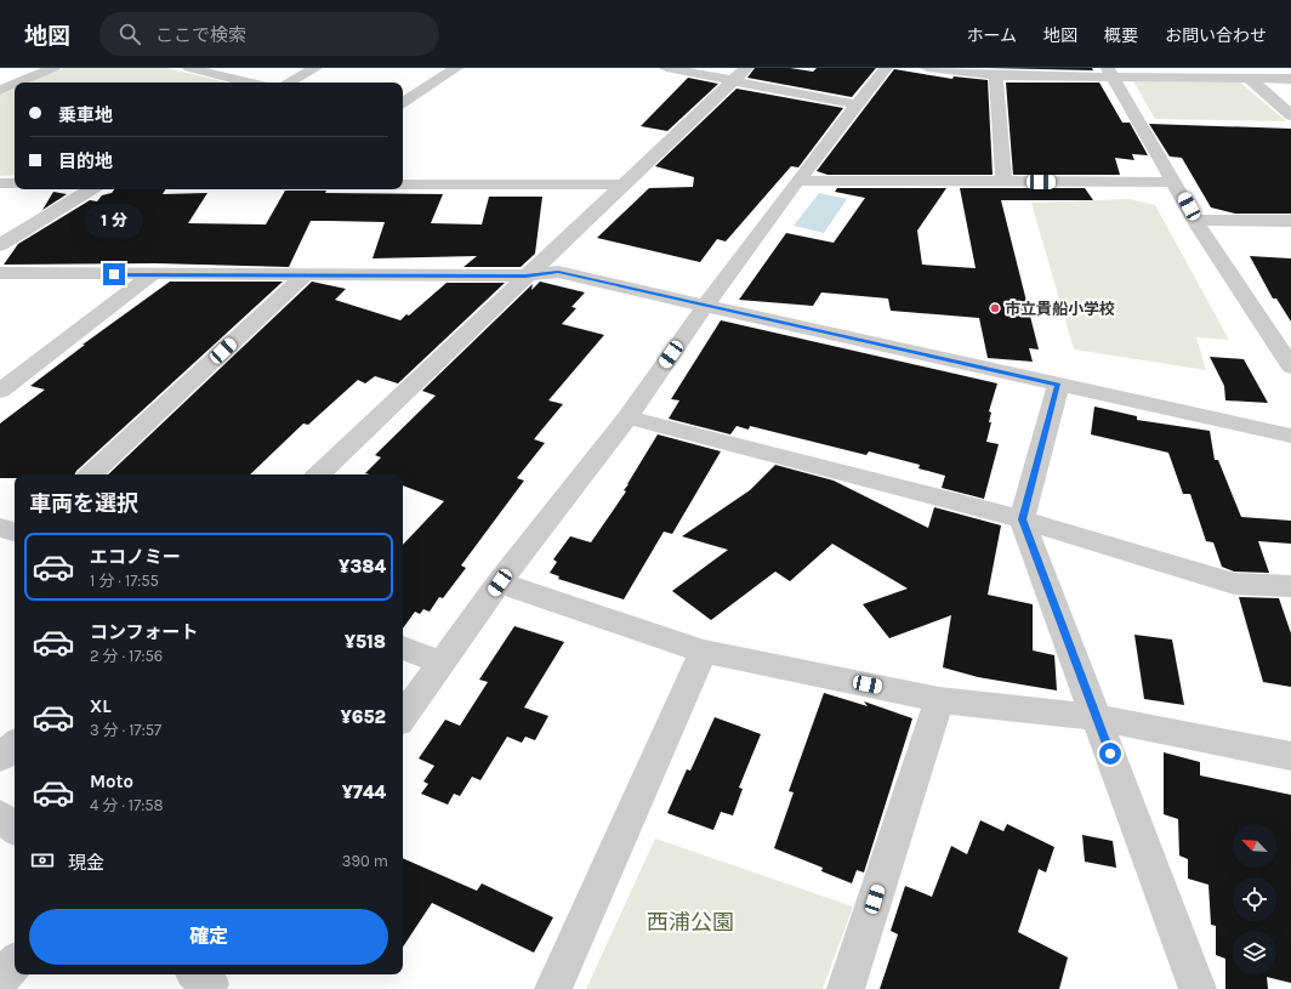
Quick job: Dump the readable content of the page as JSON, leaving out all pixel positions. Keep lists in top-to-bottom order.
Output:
{
  "parks": ["西浦公園"],
  "places": ["市立貴船小学校"],
  "north": "top left",
  "page": {
    "header": "地図",
    "search": "ここで検索",
    "nav": [
      "ホーム",
      "地図",
      "概要",
      "お問い合わせ"
    ],
    "banner": ["乗車地", "目的地"],
    "bubble": "1 分",
    "heading": "車両を選択",
    "list": [
      {
        "name": "エコノミー",
        "note": "1 分 · 17:55",
        "value": "¥384"
      },
      {
        "name": "コンフォート",
        "note": "2 分 · 17:56",
        "value": "¥518"
      },
      {
        "name": "XL",
        "note": "3 分 · 17:57",
        "value": "¥652"
      },
      {
        "name": "Moto",
        "note": "4 分 · 17:58",
        "value": "¥744"
      }
    ],
    "pay": ["現金", "390 m"],
    "buttons": "確定"
  }
}
